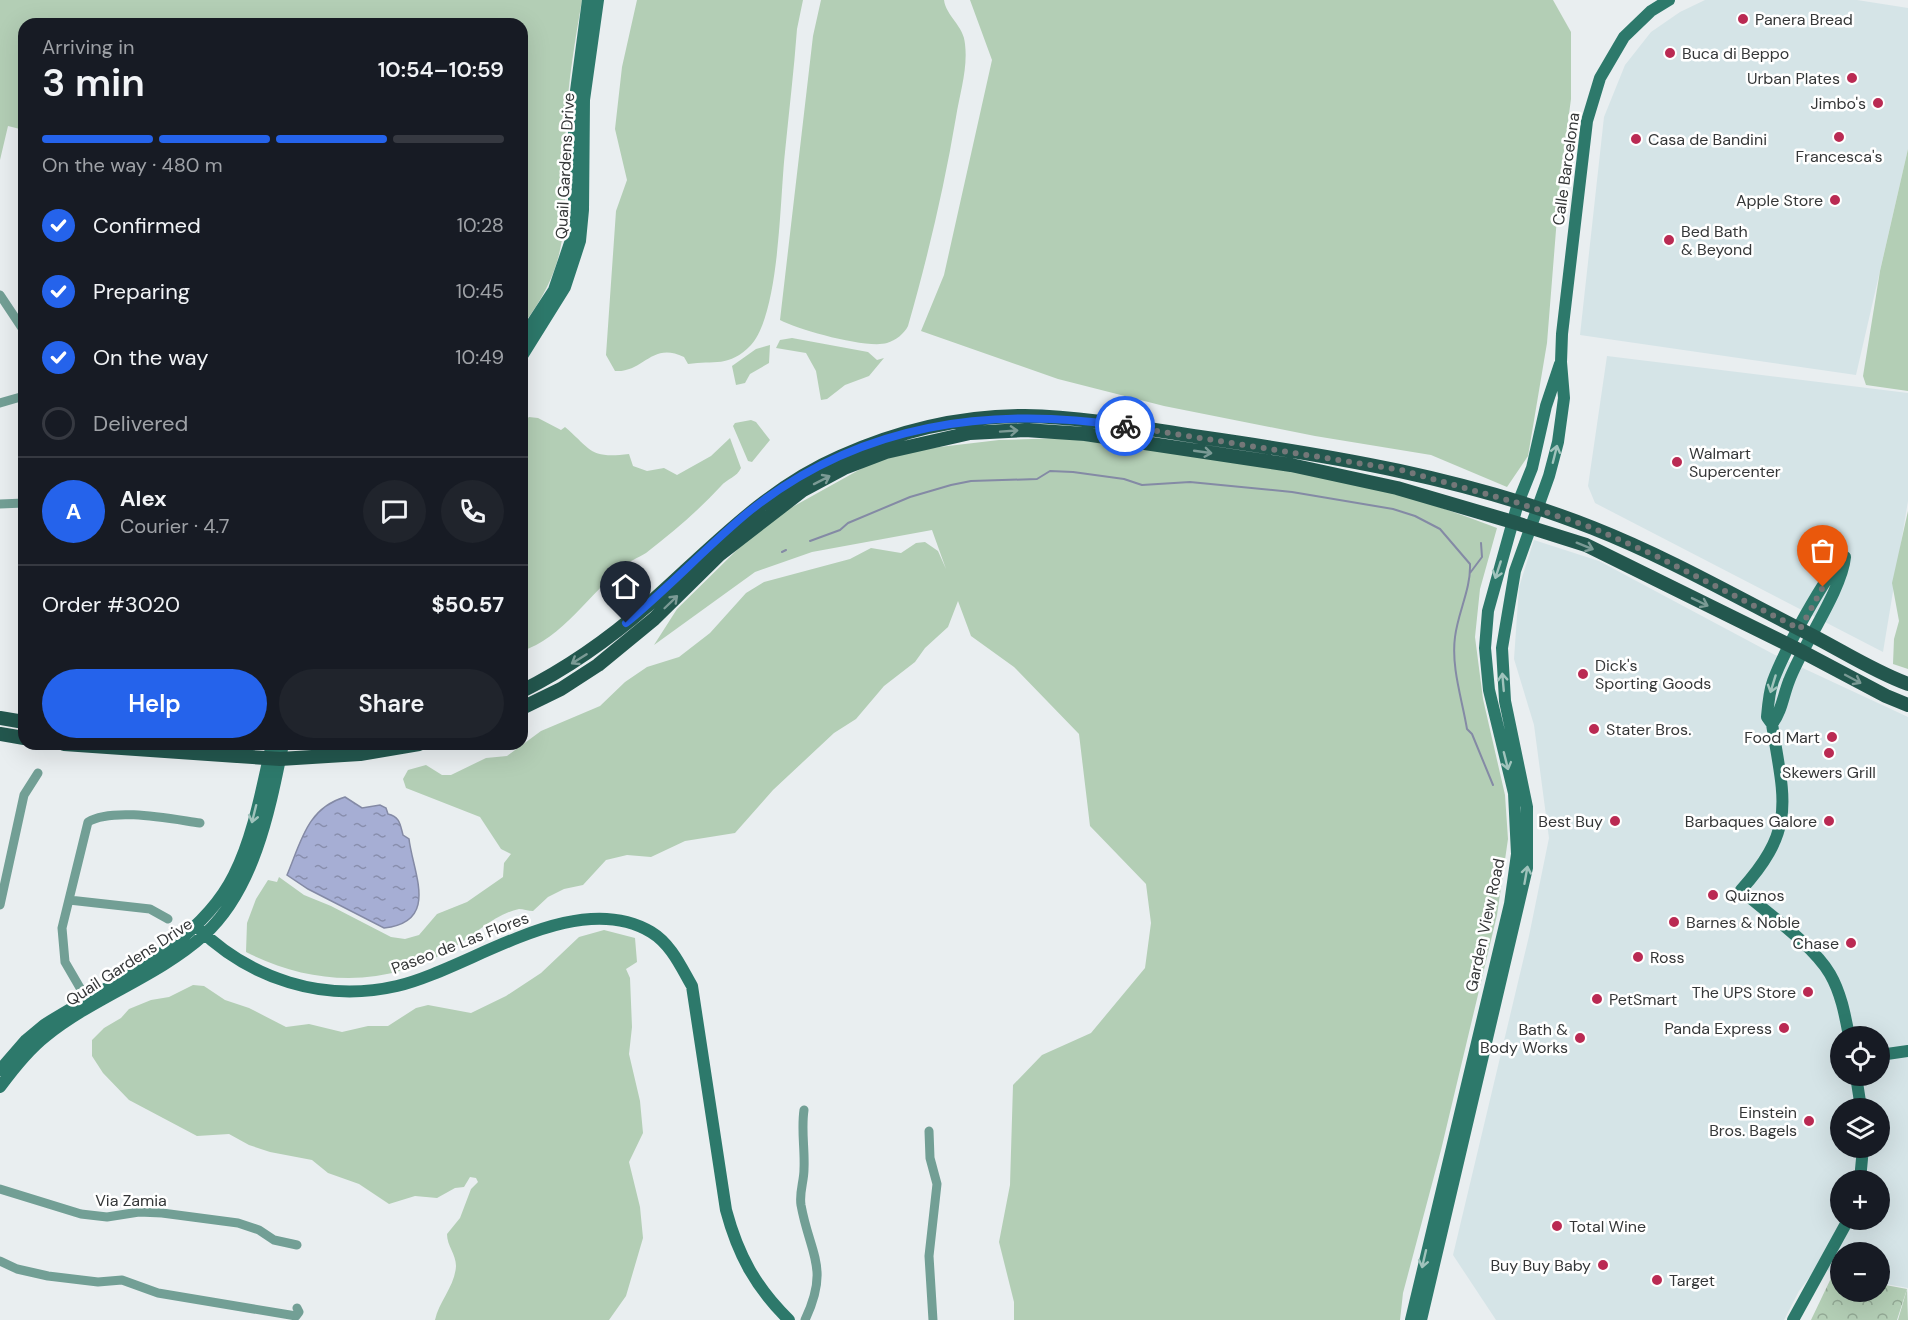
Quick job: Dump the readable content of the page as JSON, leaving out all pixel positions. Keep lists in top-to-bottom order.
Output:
{
  "streets": {
    "main road": [
      "Quail Gardens Drive",
      "Calle Barcelona",
      "Garden View Road",
      "Paseo de Las Flores"
    ],
    "street": ["Via Zamia"]
  },
  "crossings": [
    ["Quail Gardens Drive", "Paseo de Las Flores"],
    ["Calle Barcelona", "Garden View Road"]
  ],
  "places": [
    "Panera Bread",
    "Buca di Beppo",
    "Urban Plates",
    "Jimbo's",
    "Francesca's",
    "Casa de Bandini",
    "Apple Store",
    "Bed Bath & Beyond",
    "Walmart Supercenter",
    "Dick's Sporting Goods",
    "Stater Bros.",
    "Food Mart",
    "Skewers Grill",
    "Best Buy",
    "Barbaques Galore",
    "Quiznos",
    "Barnes & Noble",
    "Chase",
    "Ross",
    "The UPS Store",
    "PetSmart",
    "Panda Express",
    "Bath & Body Works",
    "Einstein Bros. Bagels",
    "Total Wine",
    "Buy Buy Baby",
    "Target"
  ],
  "page": {
    "heading": ["3 min", "Arriving in", "10:54–10:59"],
    "panel": [
      "Alex",
      "Courier · 4.7",
      "Order #3020",
      "$50.57"
    ],
    "bar": "On the way · 480 m",
    "list": [
      ["Confirmed", "10:28"],
      ["Preparing", "10:45"],
      ["On the way", "10:49"],
      "Delivered"
    ],
    "round": "A",
    "buttons": ["Help", "Share"],
    "map_buttons": ["+", "−"]
  }
}
